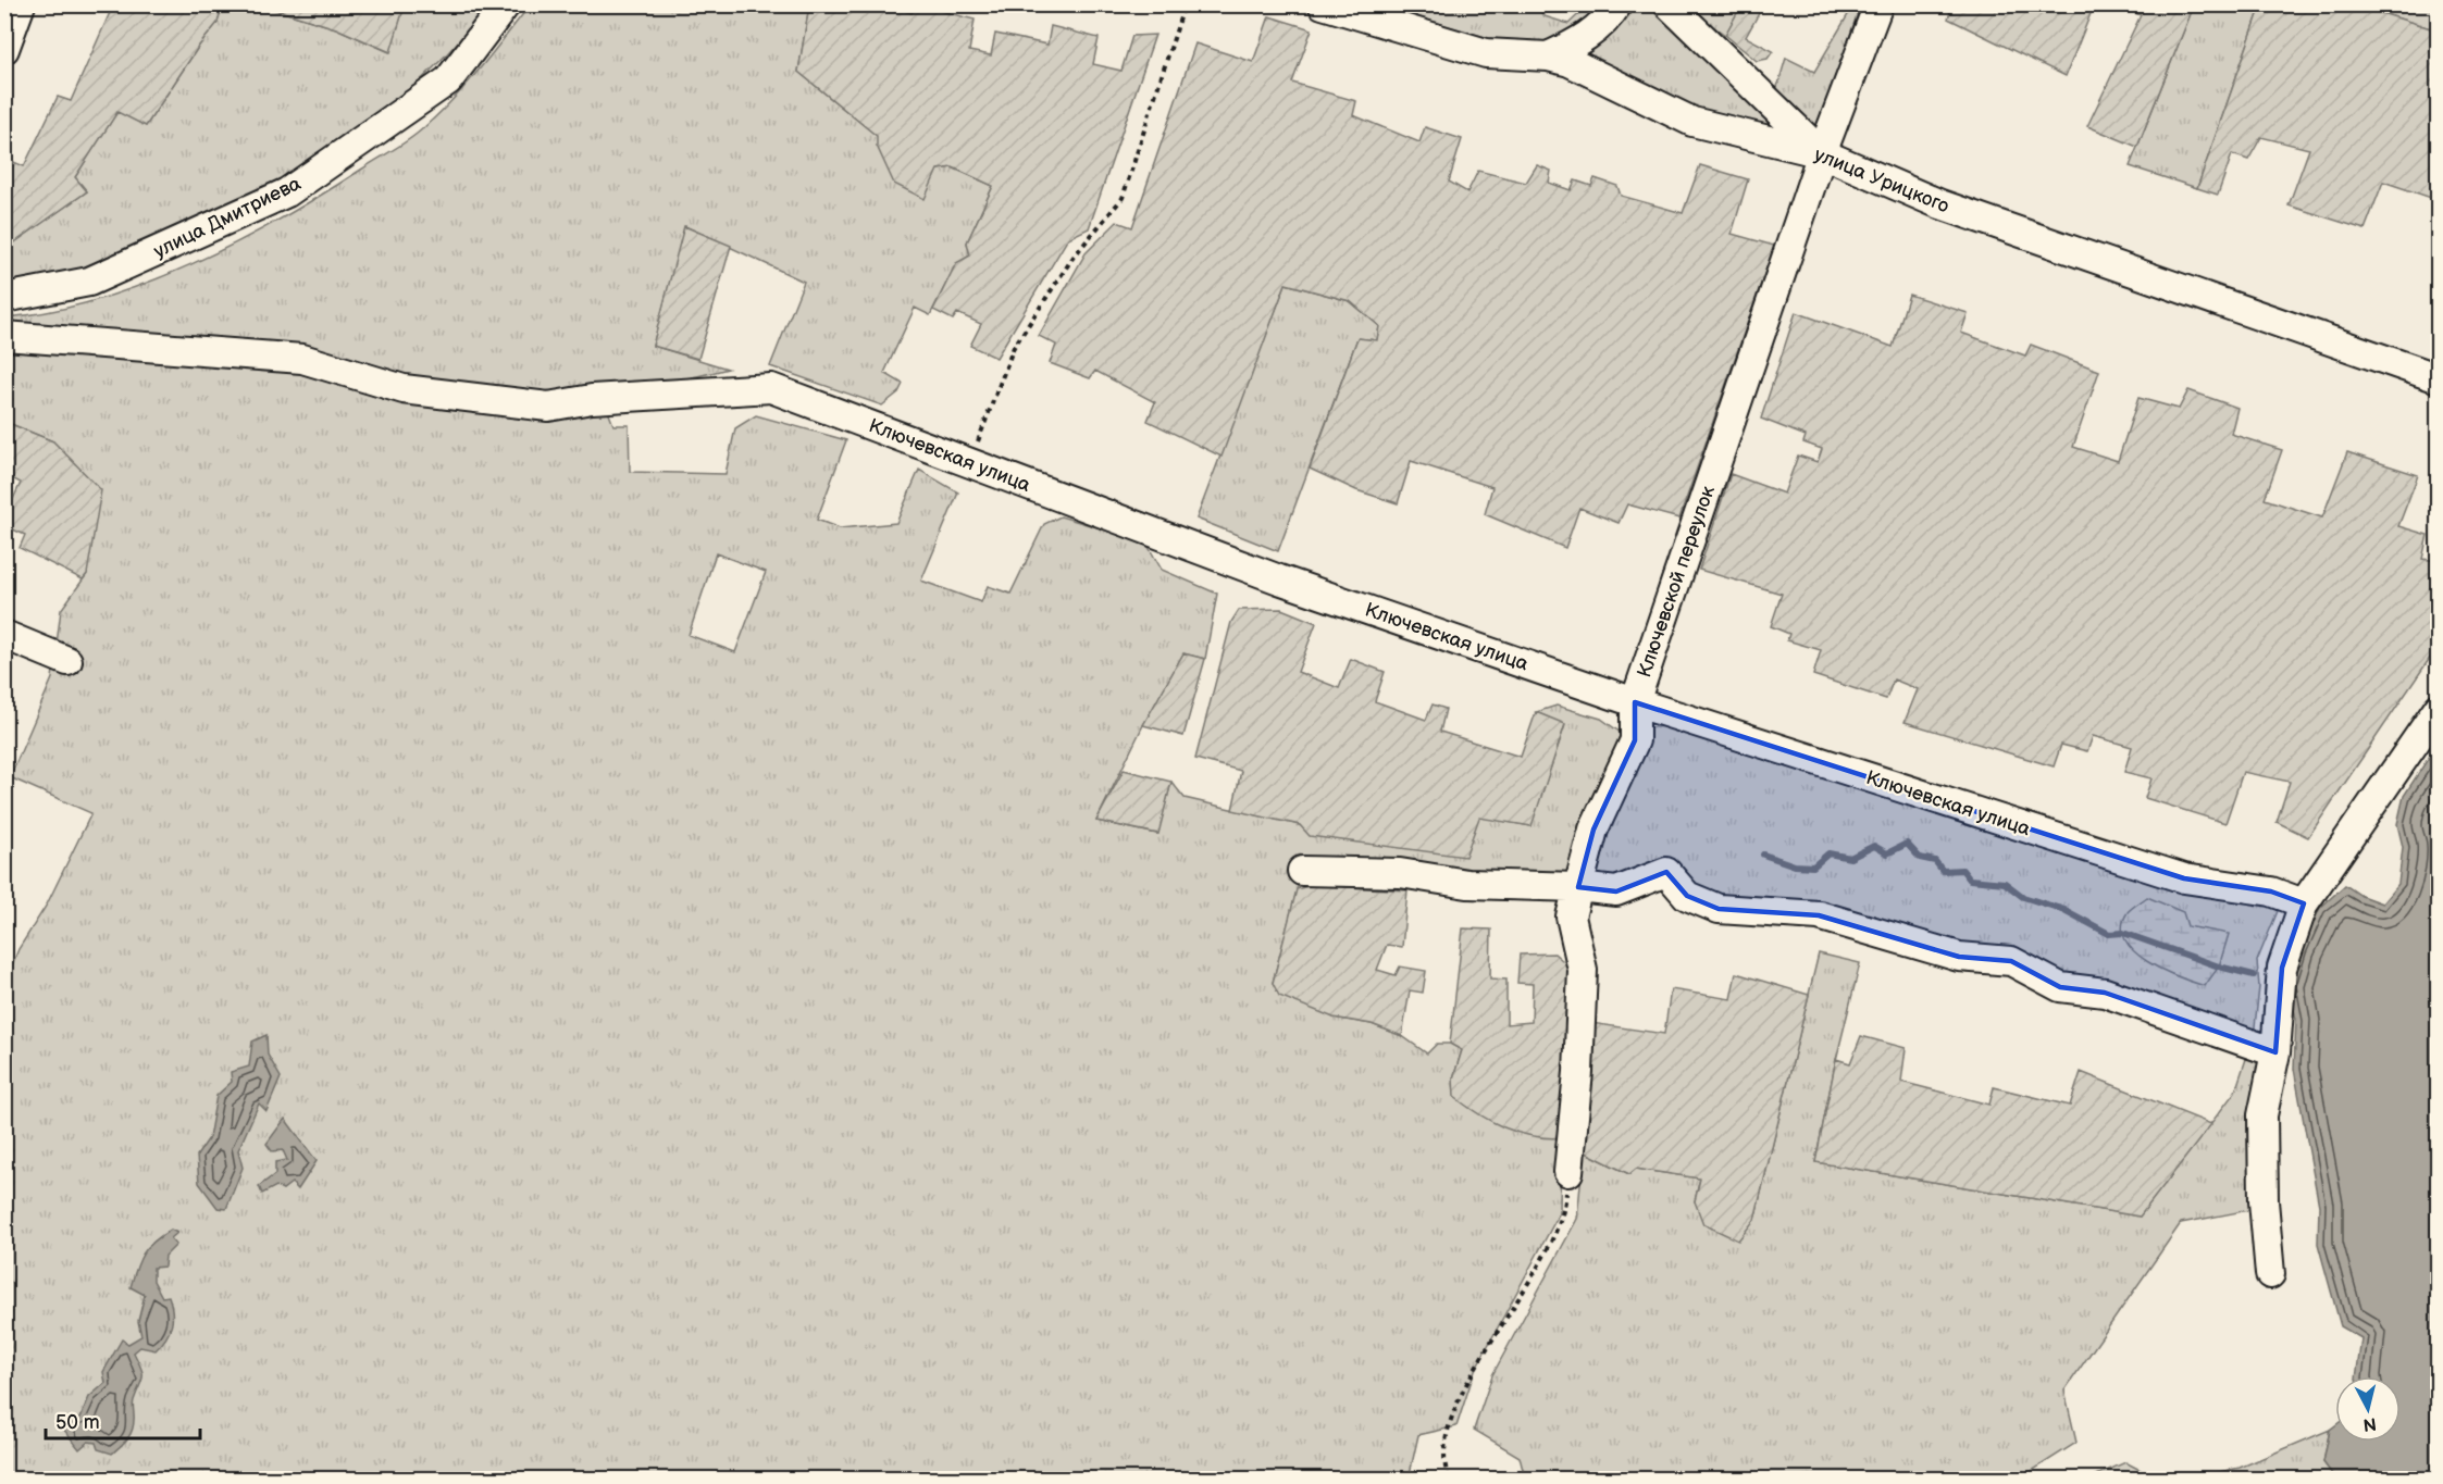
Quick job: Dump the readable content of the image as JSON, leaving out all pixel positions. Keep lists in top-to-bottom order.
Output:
{
  "streets": {
    "street": [
      "улица Урицкого",
      "улица Дмитриева",
      "Ключевская улица",
      "Ключевской переулок"
    ]
  },
  "crossings": [
    ["улица Урицкого", "Ключевской переулок"],
    ["Ключевская улица", "Ключевской переулок"]
  ],
  "scale_bar": "50 m",
  "north": "bottom"
}
